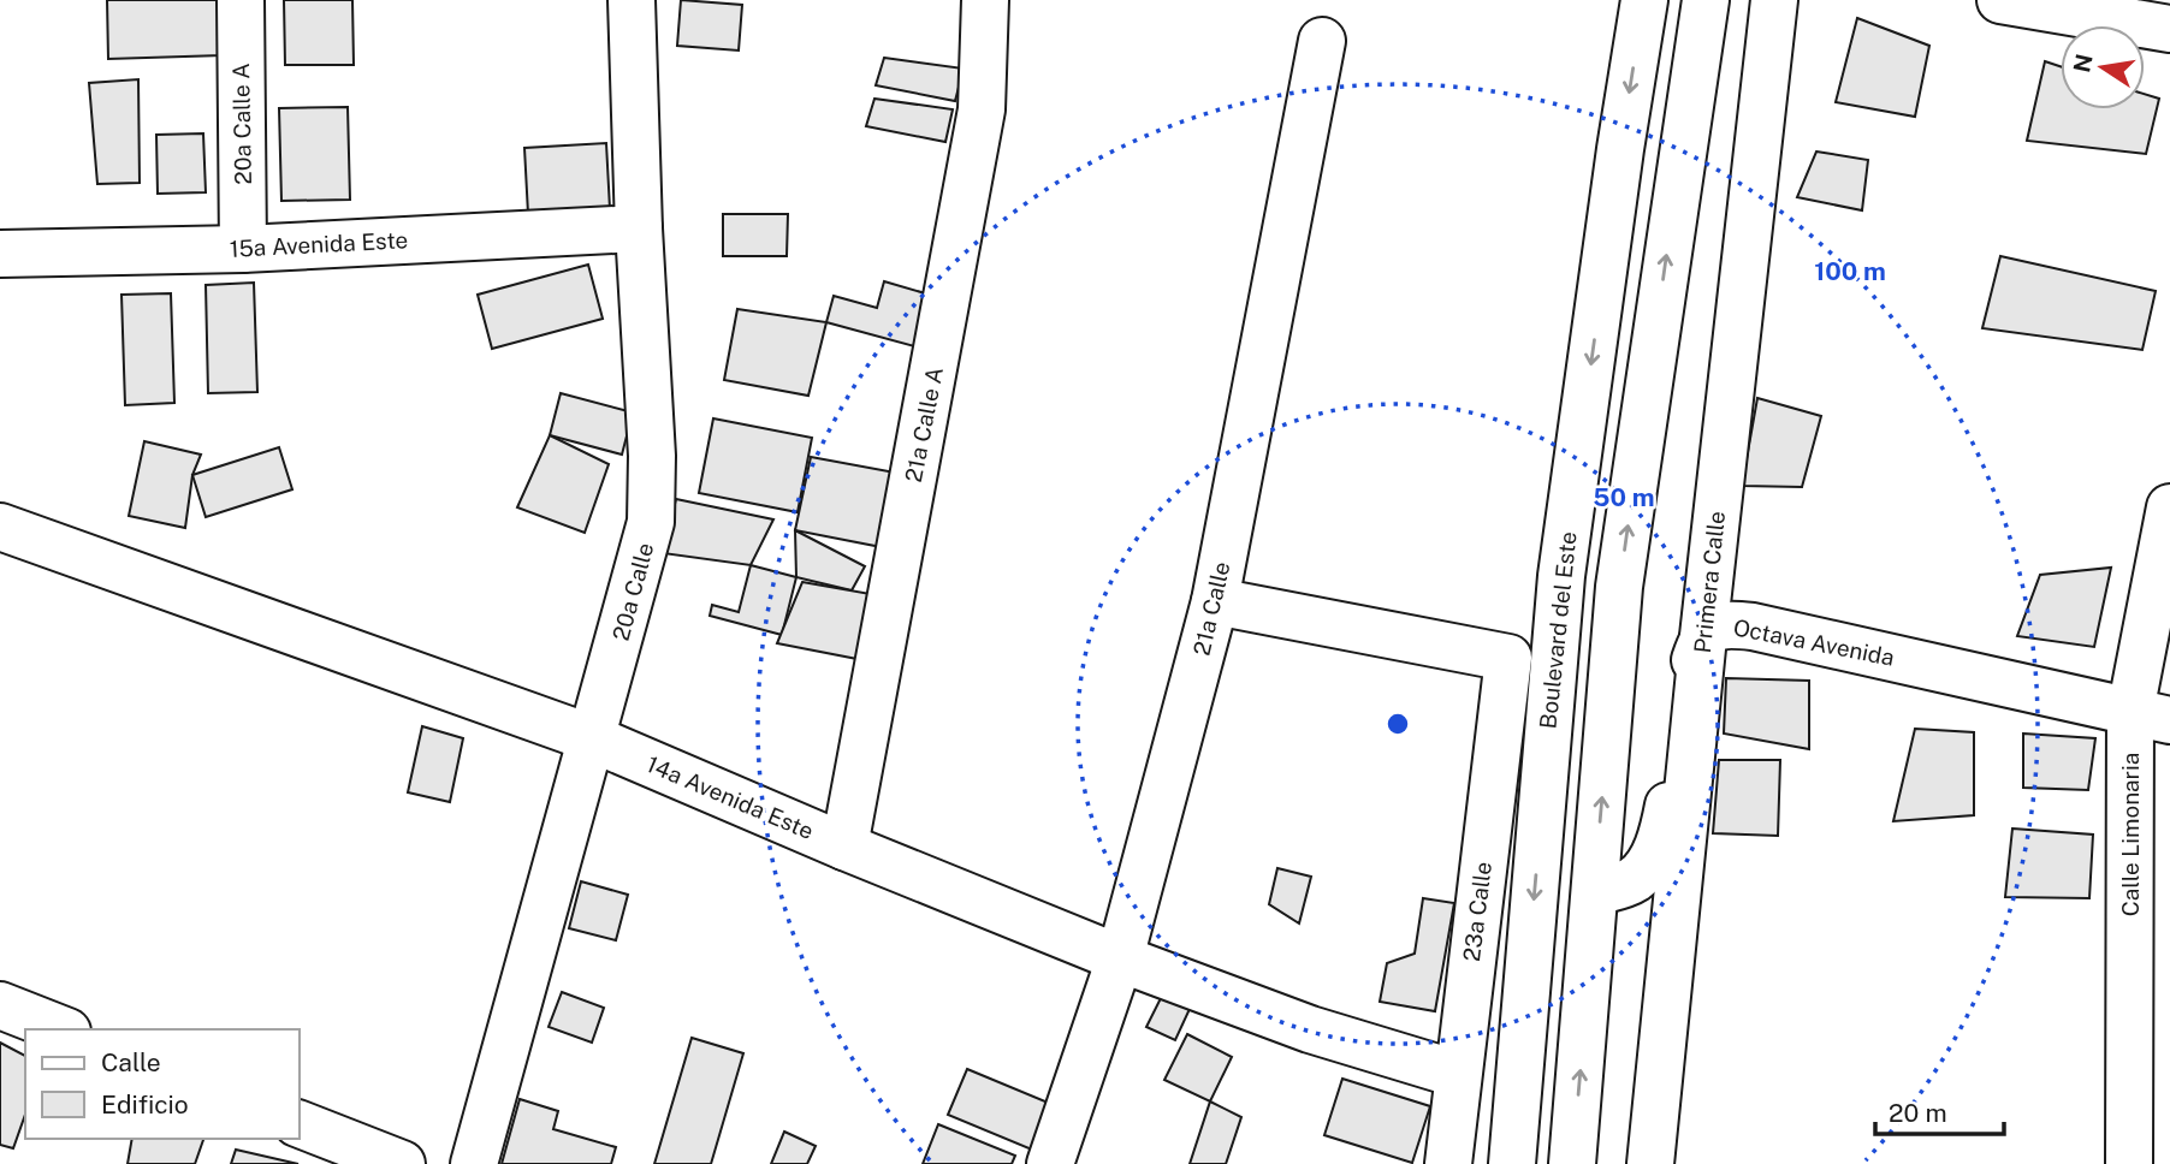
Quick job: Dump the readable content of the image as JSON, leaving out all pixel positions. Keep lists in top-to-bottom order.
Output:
{
  "streets": {
    "street": [
      "20a Calle A",
      "15a Avenida Este",
      "21a Calle A",
      "Primera Calle",
      "20a Calle",
      "21a Calle",
      "Boulevard del Este",
      "Octava Avenida",
      "14a Avenida Este",
      "Calle Limonaria",
      "23a Calle"
    ]
  },
  "crossings": [
    ["20a Calle A", "15a Avenida Este"],
    ["15a Avenida Este", "20a Calle"],
    ["21a Calle A", "14a Avenida Este"],
    ["Primera Calle", "Octava Avenida"],
    ["20a Calle", "14a Avenida Este"],
    ["21a Calle", "14a Avenida Este"],
    ["21a Calle", "23a Calle"],
    ["Octava Avenida", "Calle Limonaria"],
    ["14a Avenida Este", "23a Calle"]
  ],
  "legend": ["Calle", "Edificio"],
  "scale_bar": "20 m",
  "north": "left",
  "rings": ["100 m", "50 m"]
}
